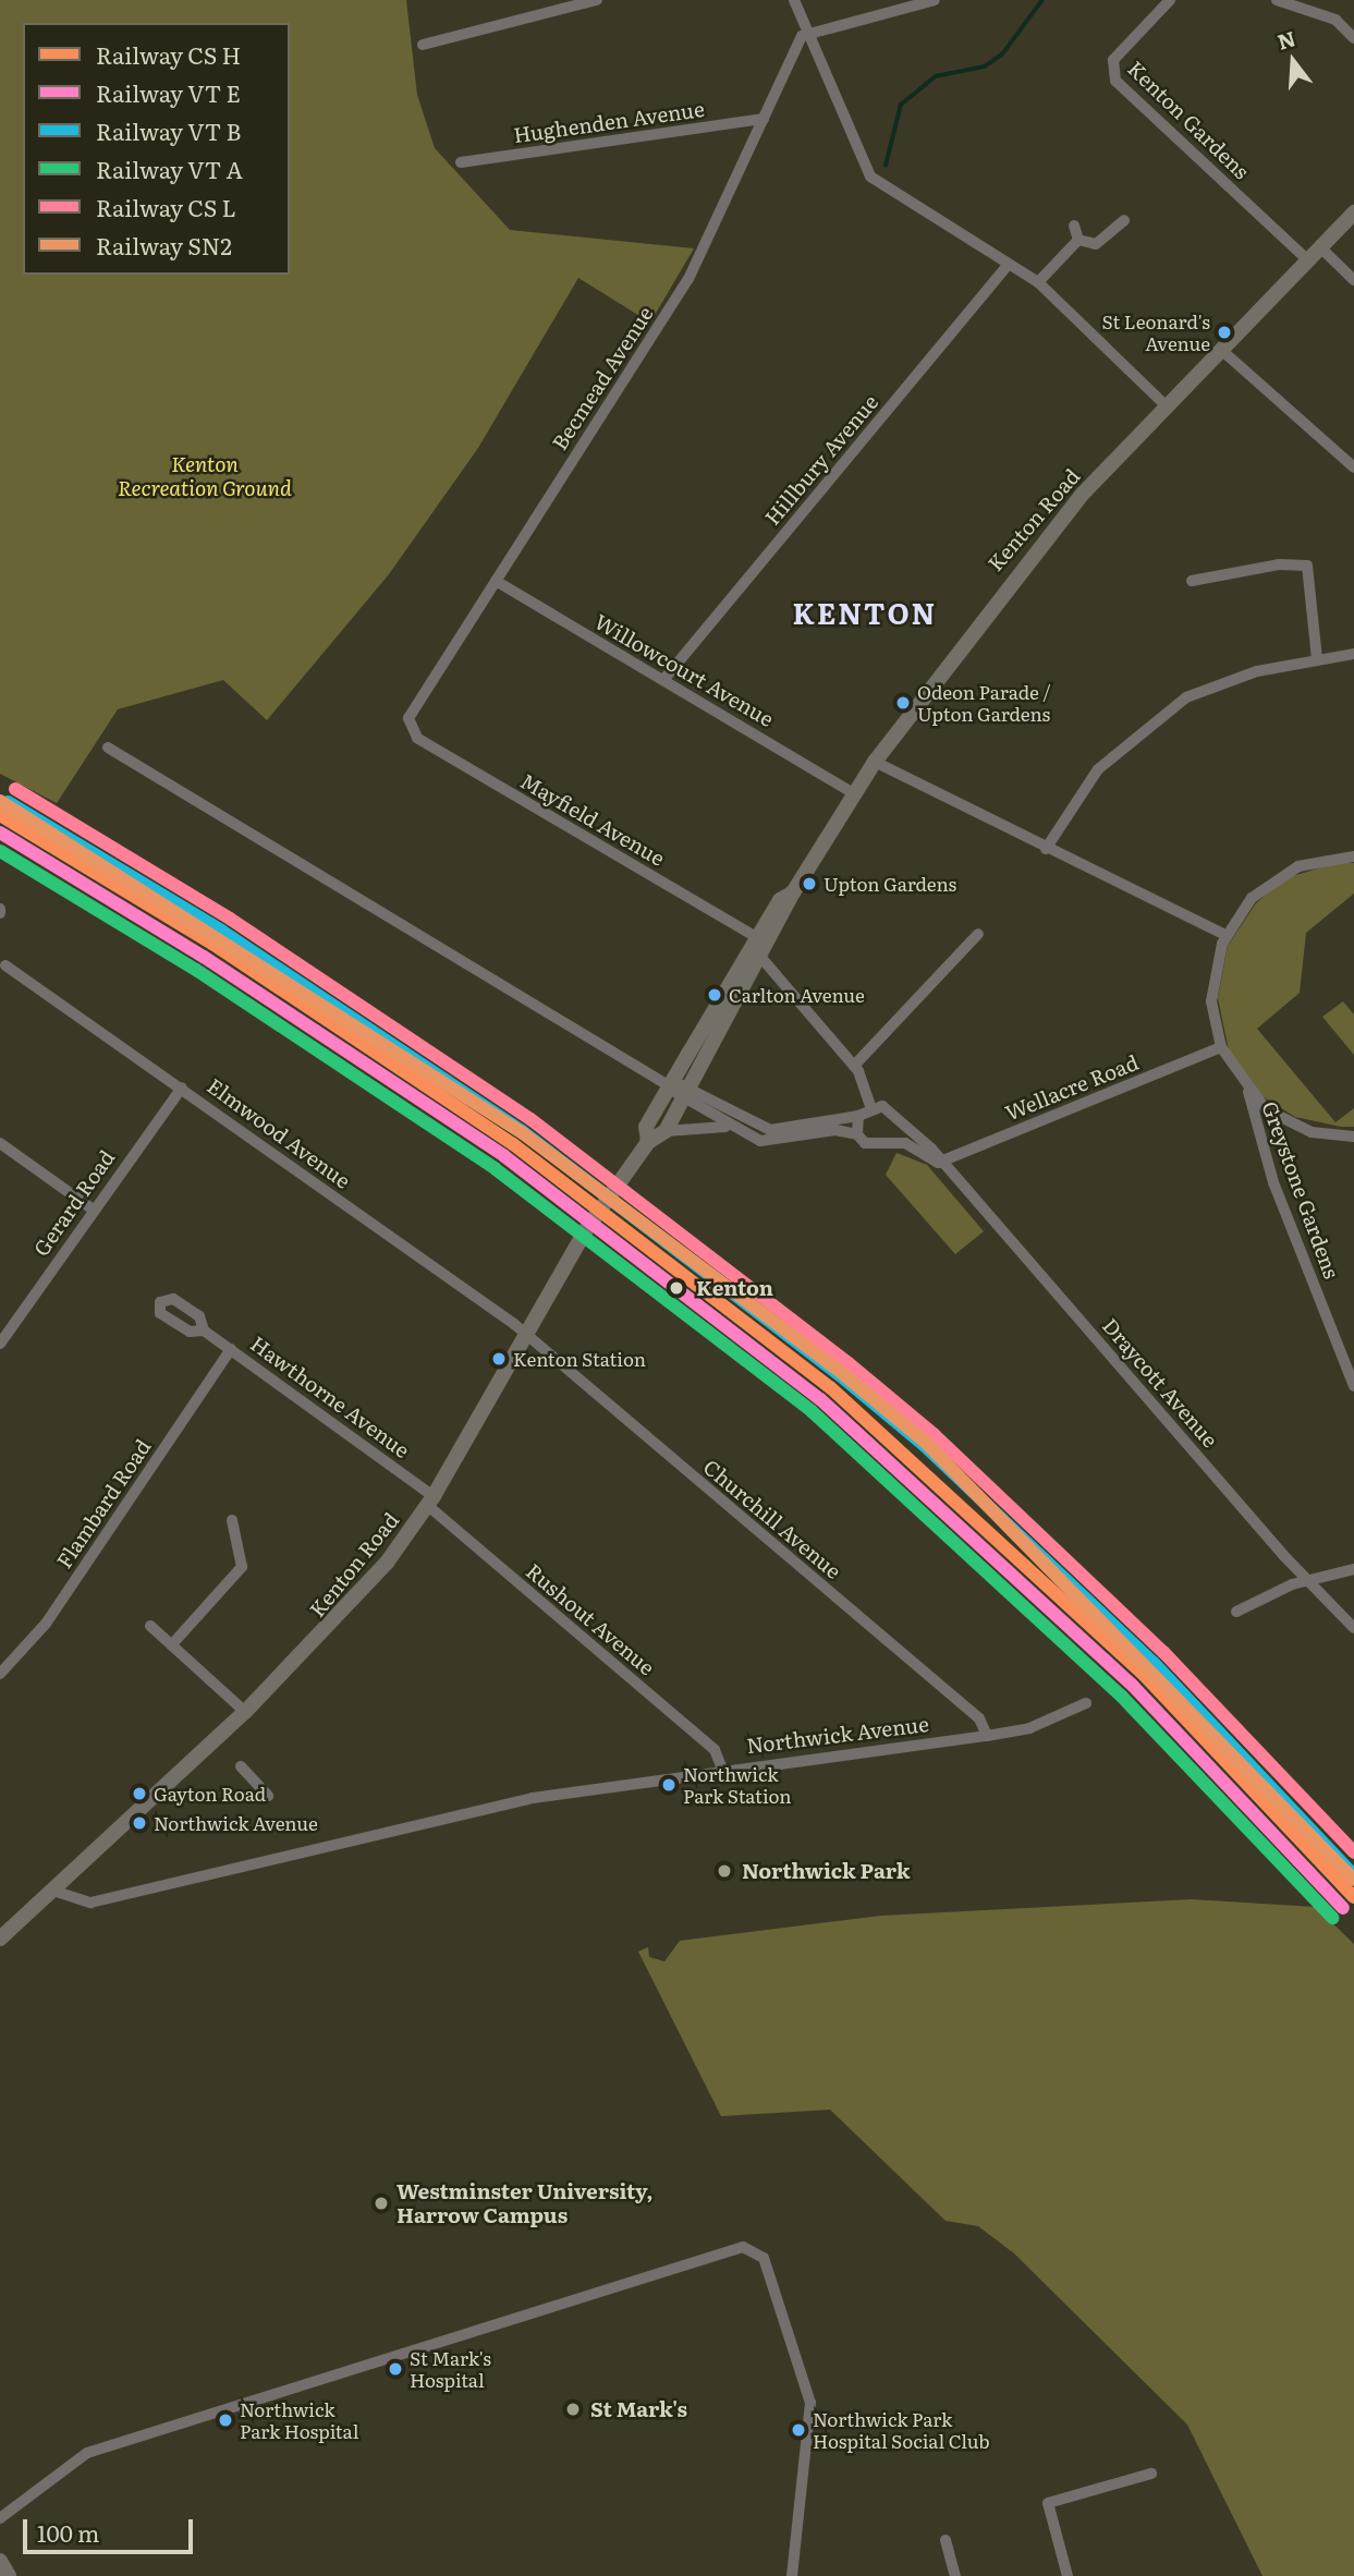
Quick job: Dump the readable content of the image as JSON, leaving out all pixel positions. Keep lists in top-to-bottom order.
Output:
{
  "streets": {
    "main road": ["Kenton Road"],
    "street": [
      "Kenton Gardens",
      "Hughenden Avenue",
      "Becmead Avenue",
      "Hillbury Avenue",
      "Willowcourt Avenue",
      "Mayfield Avenue",
      "Wellacre Road",
      "Elmwood Avenue",
      "Greystone Gardens",
      "Gerard Road",
      "Draycott Avenue",
      "Hawthorne Avenue",
      "Flambard Road",
      "Churchill Avenue",
      "Rushout Avenue",
      "Northwick Avenue"
    ]
  },
  "crossings": [
    ["Kenton Gardens", "Kenton Road"],
    ["Hughenden Avenue", "Becmead Avenue"],
    ["Becmead Avenue", "Willowcourt Avenue"],
    ["Becmead Avenue", "Mayfield Avenue"],
    ["Hillbury Avenue", "Willowcourt Avenue"],
    ["Kenton Road", "Willowcourt Avenue"],
    ["Kenton Road", "Mayfield Avenue"],
    ["Kenton Road", "Elmwood Avenue"],
    ["Kenton Road", "Hawthorne Avenue"],
    ["Kenton Road", "Churchill Avenue"],
    ["Kenton Road", "Rushout Avenue"],
    ["Kenton Road", "Northwick Avenue"],
    ["Wellacre Road", "Draycott Avenue"],
    ["Elmwood Avenue", "Gerard Road"],
    ["Elmwood Avenue", "Churchill Avenue"],
    ["Hawthorne Avenue", "Flambard Road"],
    ["Hawthorne Avenue", "Rushout Avenue"],
    ["Churchill Avenue", "Northwick Avenue"],
    ["Rushout Avenue", "Northwick Avenue"]
  ],
  "districts": ["KENTON"],
  "parks": ["Kenton Recreation Ground"],
  "places": [
    "St Leonard's Avenue",
    "Odeon Parade / Upton Gardens",
    "Upton Gardens",
    "Carlton Avenue",
    "Kenton",
    "Kenton Station",
    "Northwick Park Station",
    "Gayton Road",
    "Northwick Avenue",
    "Northwick Park",
    "Westminster University, Harrow Campus",
    "St Mark's Hospital",
    "St Mark's",
    "Northwick Park Hospital",
    "Northwick Park Hospital Social Club"
  ],
  "lines": ["rail line SN2"],
  "legend": [
    "Railway CS H",
    "Railway VT E",
    "Railway VT B",
    "Railway VT A",
    "Railway CS L",
    "Railway SN2"
  ],
  "scale_bar": "100 m",
  "north": "top"
}
